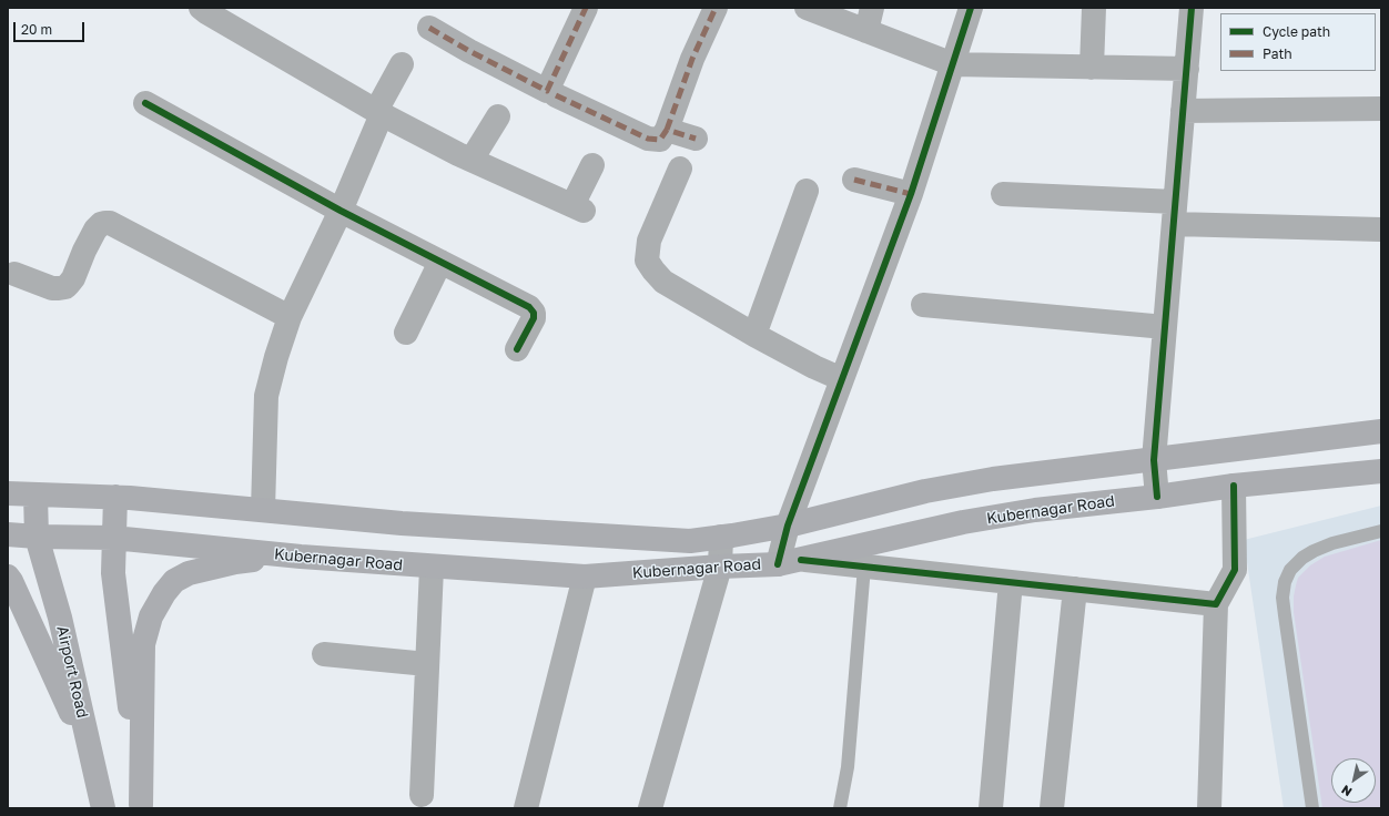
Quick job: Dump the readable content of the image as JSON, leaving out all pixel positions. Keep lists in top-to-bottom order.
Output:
{
  "streets": {
    "main road": ["Kubernagar Road", "Airport Road"]
  },
  "crossings": [
    ["Kubernagar Road", "Airport Road"]
  ],
  "legend": ["Cycle path", "Path"],
  "scale_bar": "20 m",
  "north": "bottom left"
}
